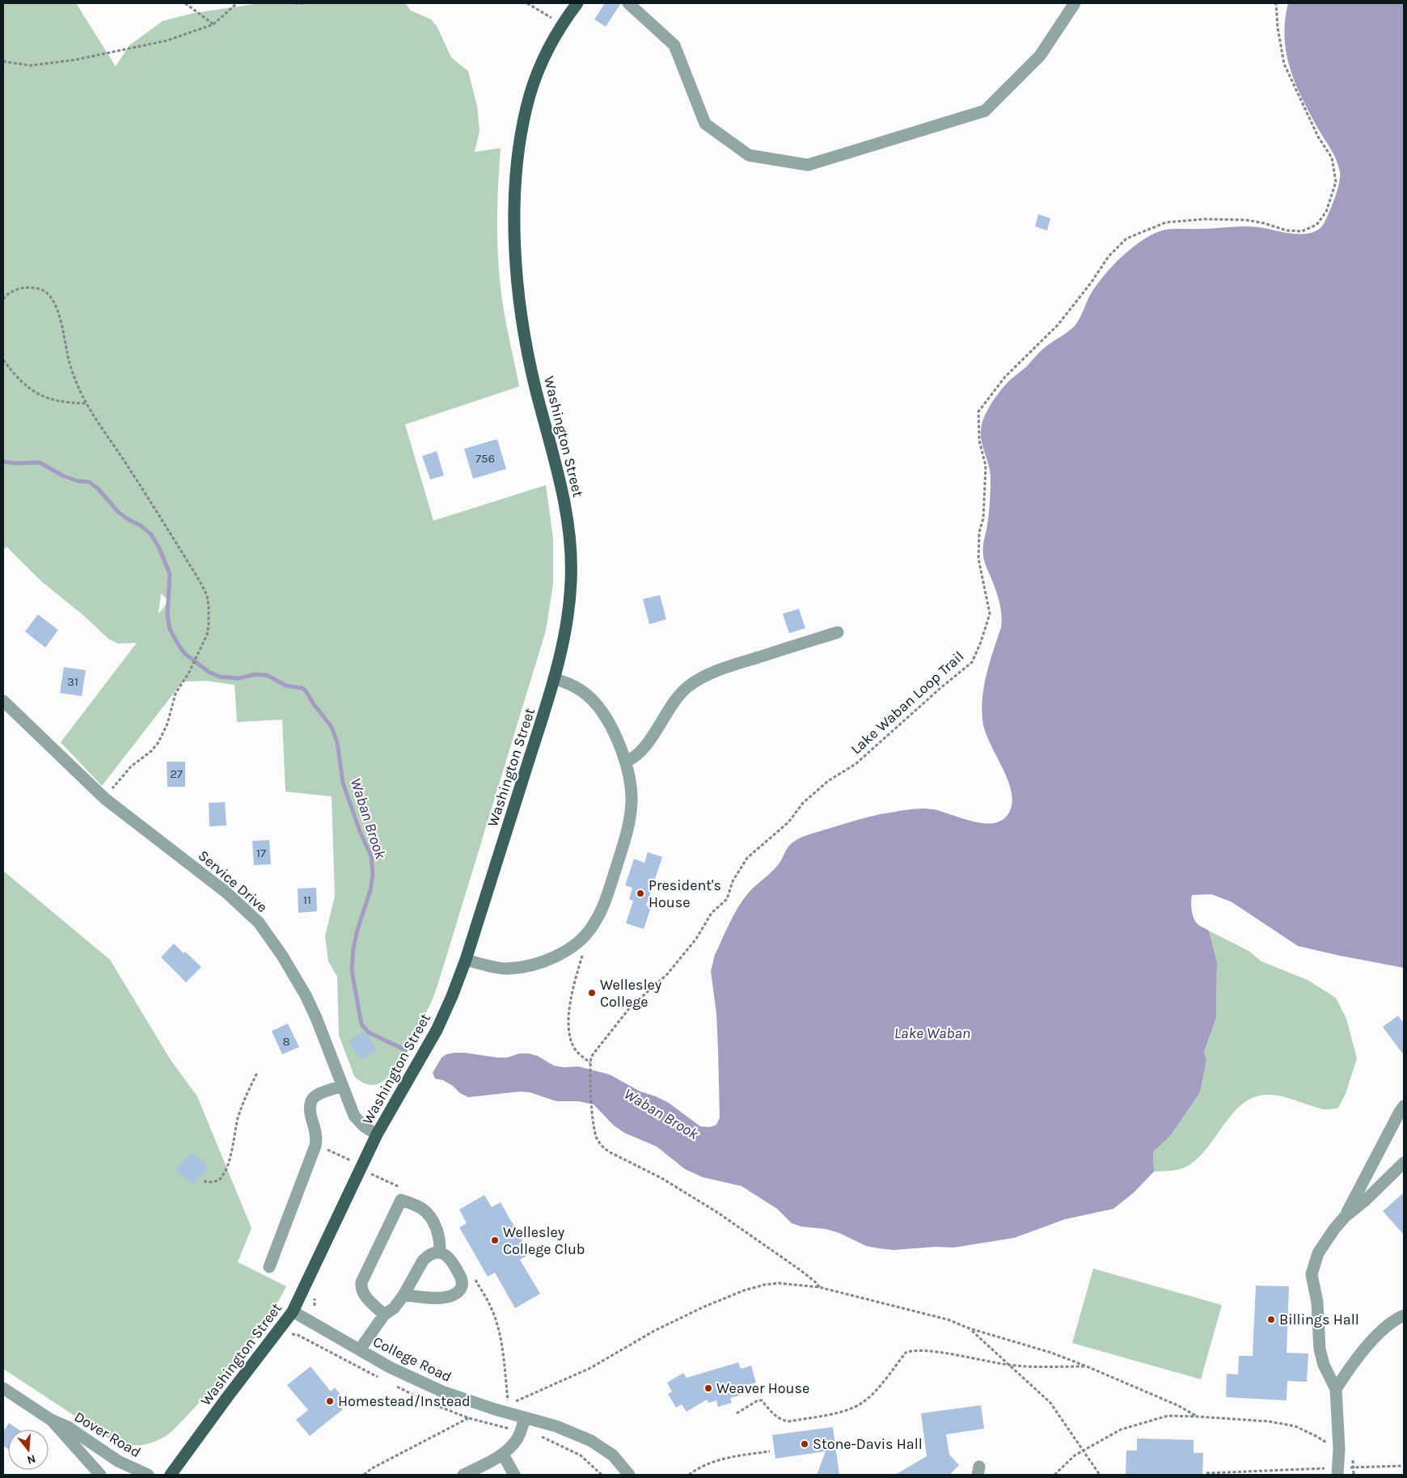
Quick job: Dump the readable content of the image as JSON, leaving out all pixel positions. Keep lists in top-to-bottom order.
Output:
{
  "streets": {
    "main road": ["Washington Street"],
    "street": ["Service Drive", "College Road", "Dover Road"],
    "path": ["Lake Waban Loop Trail"]
  },
  "crossings": [
    ["Washington Street", "Service Drive"],
    ["Washington Street", "College Road"]
  ],
  "water": ["Waban Brook", "Lake Waban"],
  "places": [
    "President's House",
    "Wellesley College",
    "Wellesley College Club",
    "Billings Hall",
    "Weaver House",
    "Homestead/Instead",
    "Stone-Davis Hall"
  ],
  "house_numbers": [
    "756",
    "31",
    "27",
    "17",
    "11",
    "8"
  ],
  "north": "bottom"
}
